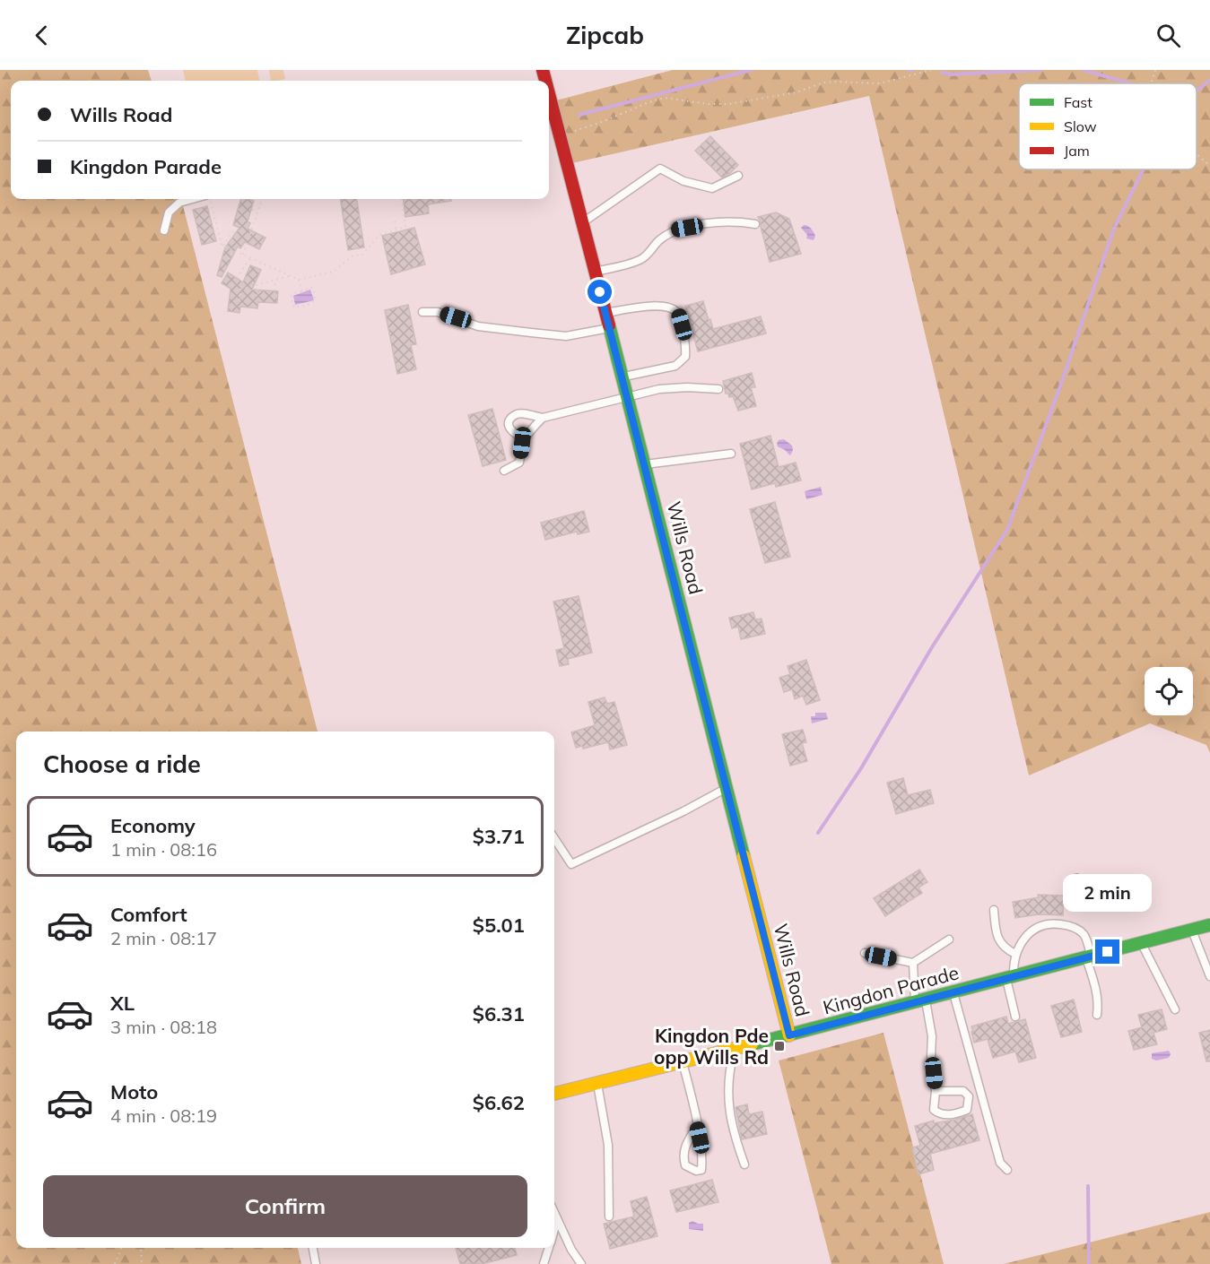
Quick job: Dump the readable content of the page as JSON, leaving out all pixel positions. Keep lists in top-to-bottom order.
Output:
{
  "streets": {
    "street": ["Wills Road", "Kingdon Parade"]
  },
  "crossings": [
    ["Wills Road", "Kingdon Parade"]
  ],
  "places": {
    "transit": ["Kingdon Pde opp Wills Rd"]
  },
  "legend": ["Fast", "Slow", "Jam"],
  "page": {
    "header": "Zipcab",
    "banner": ["Wills Road", "Kingdon Parade"],
    "heading": "Choose a ride",
    "list": [
      {
        "name": "Economy",
        "note": "1 min · 08:16",
        "value": "$3.71"
      },
      {
        "name": "Comfort",
        "note": "2 min · 08:17",
        "value": "$5.01"
      },
      {
        "name": "XL",
        "note": "3 min · 08:18",
        "value": "$6.31"
      },
      {
        "name": "Moto",
        "note": "4 min · 08:19",
        "value": "$6.62"
      }
    ],
    "bubble": "2 min",
    "buttons": "Confirm"
  }
}
